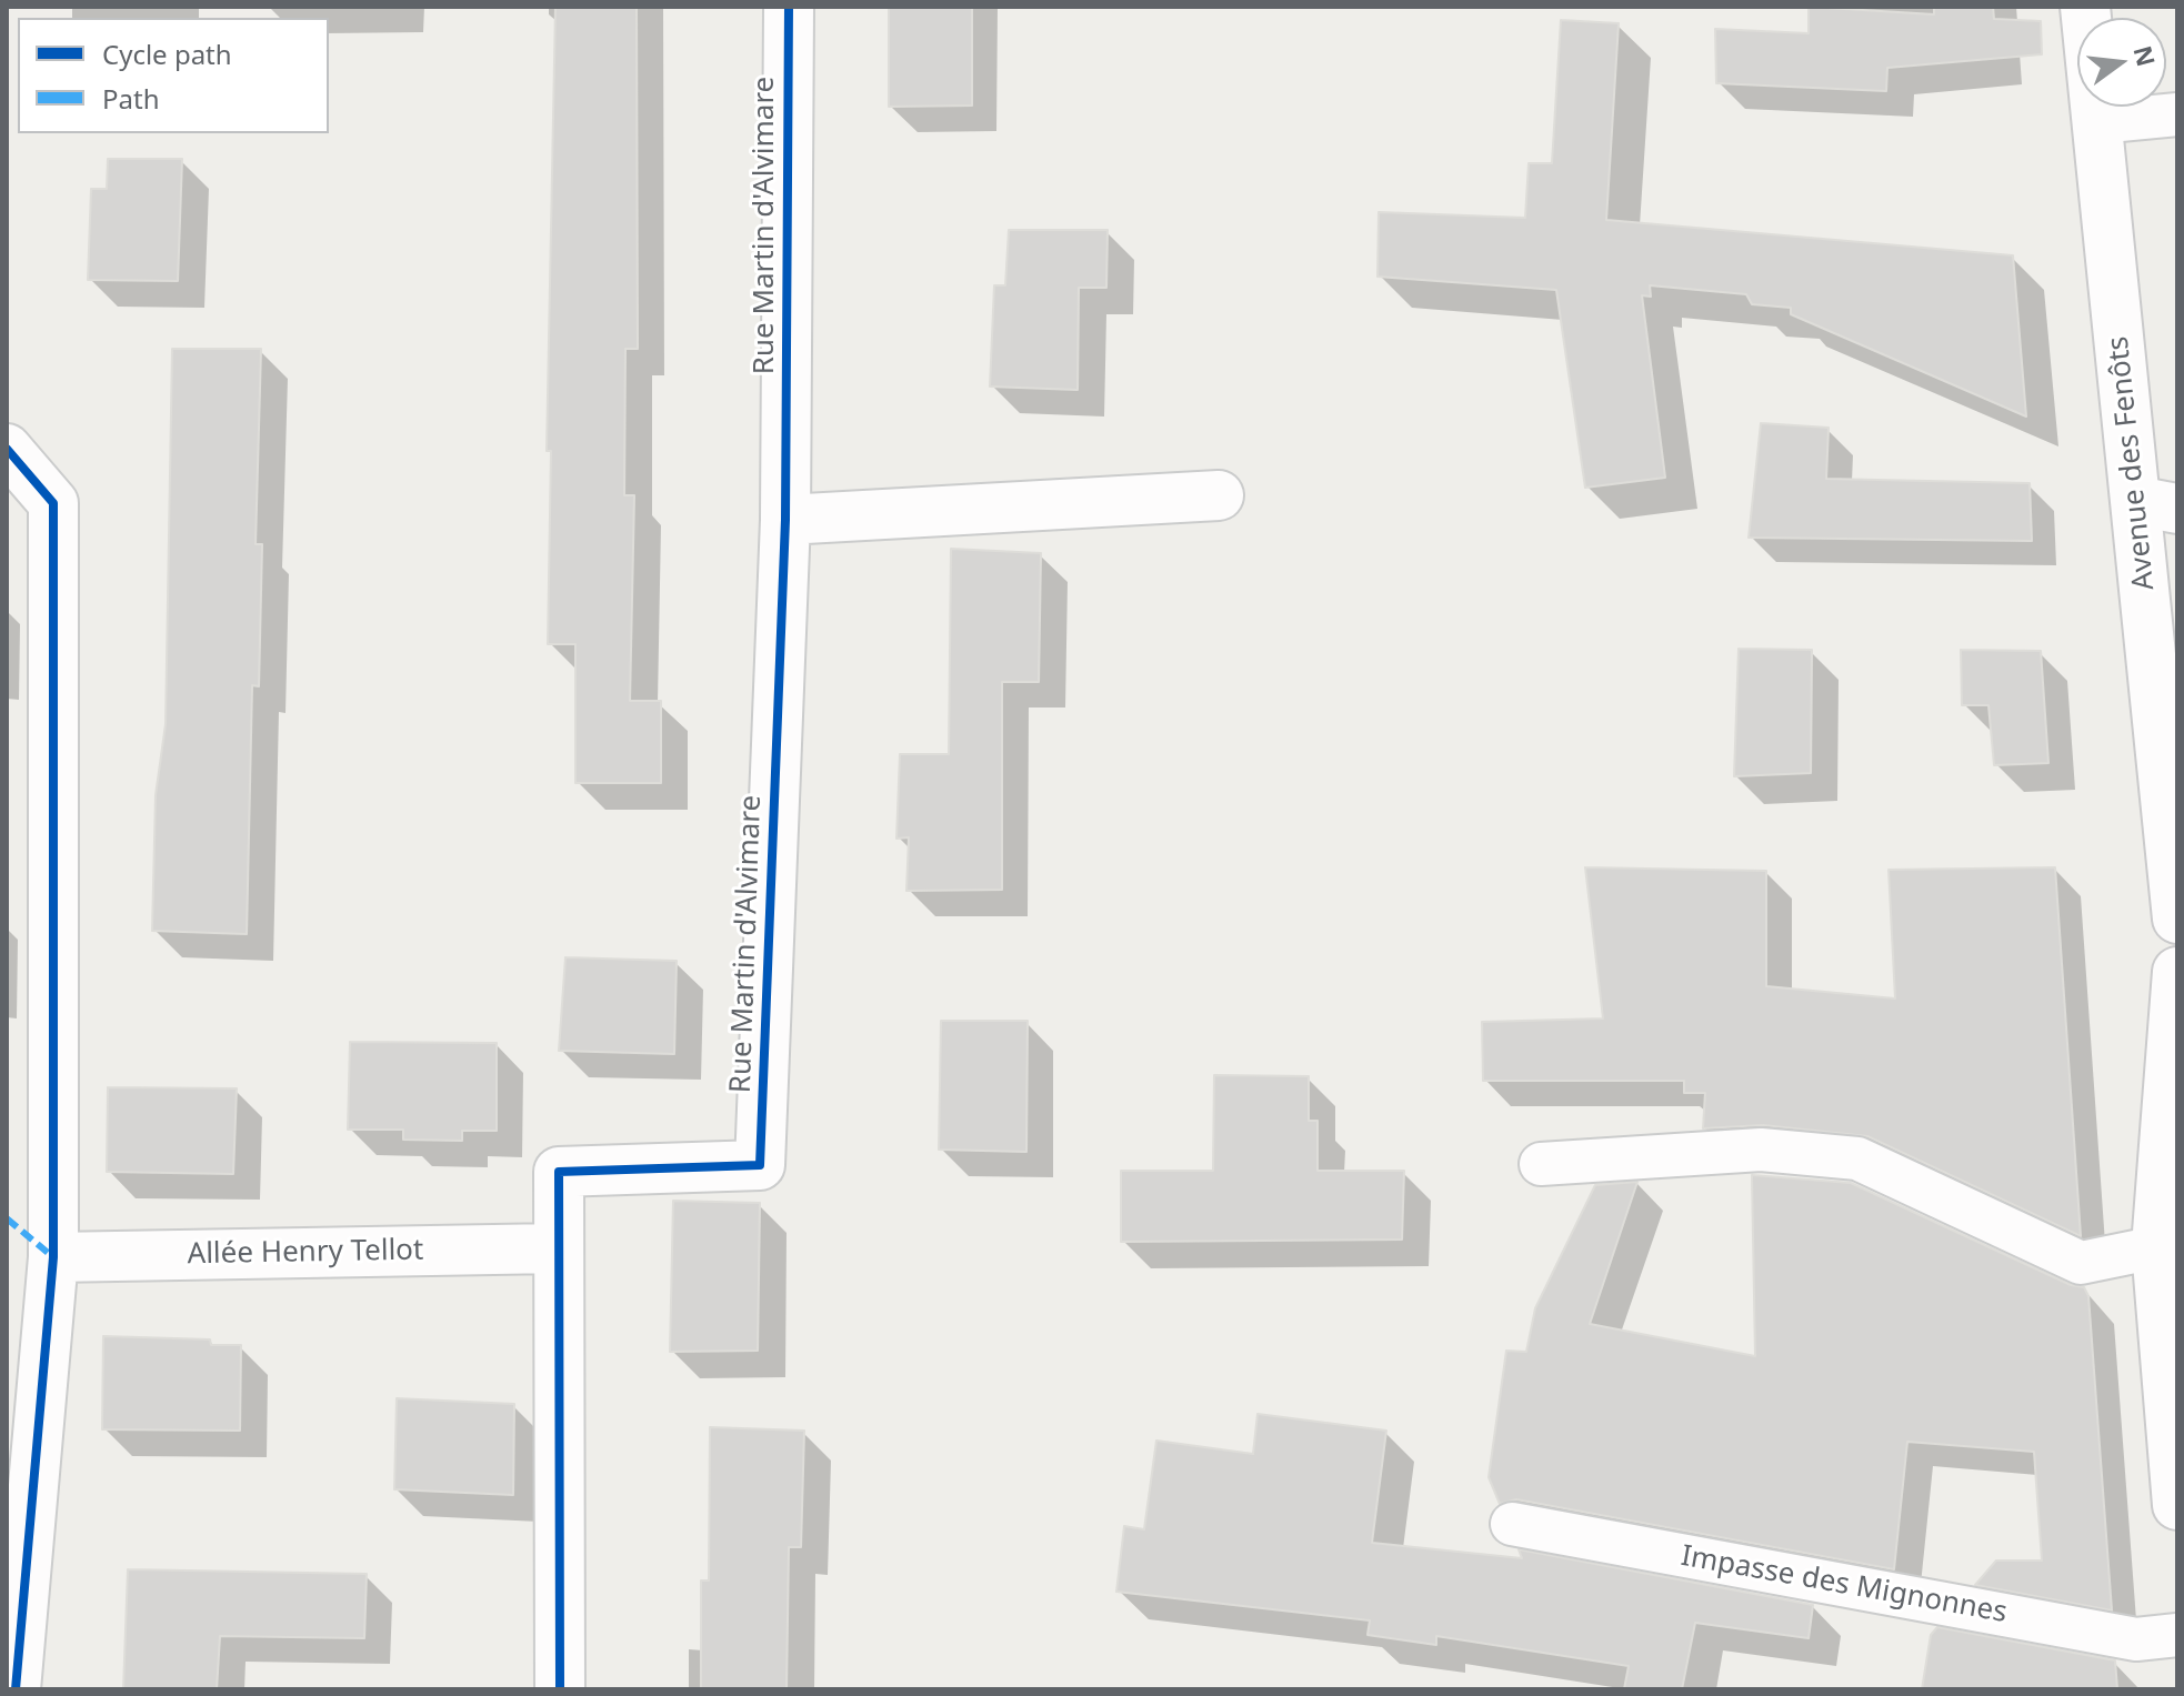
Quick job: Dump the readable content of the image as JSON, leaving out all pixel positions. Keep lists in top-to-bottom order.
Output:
{
  "streets": {
    "street": ["Rue Martin d'Alvimare", "Avenue des Fenôts", "Allée Henry Tellot"],
    "lane": ["Impasse des Mignonnes"]
  },
  "crossings": [
    ["Rue Martin d'Alvimare", "Allée Henry Tellot"]
  ],
  "legend": ["Cycle path", "Path"],
  "north": "right"
}
